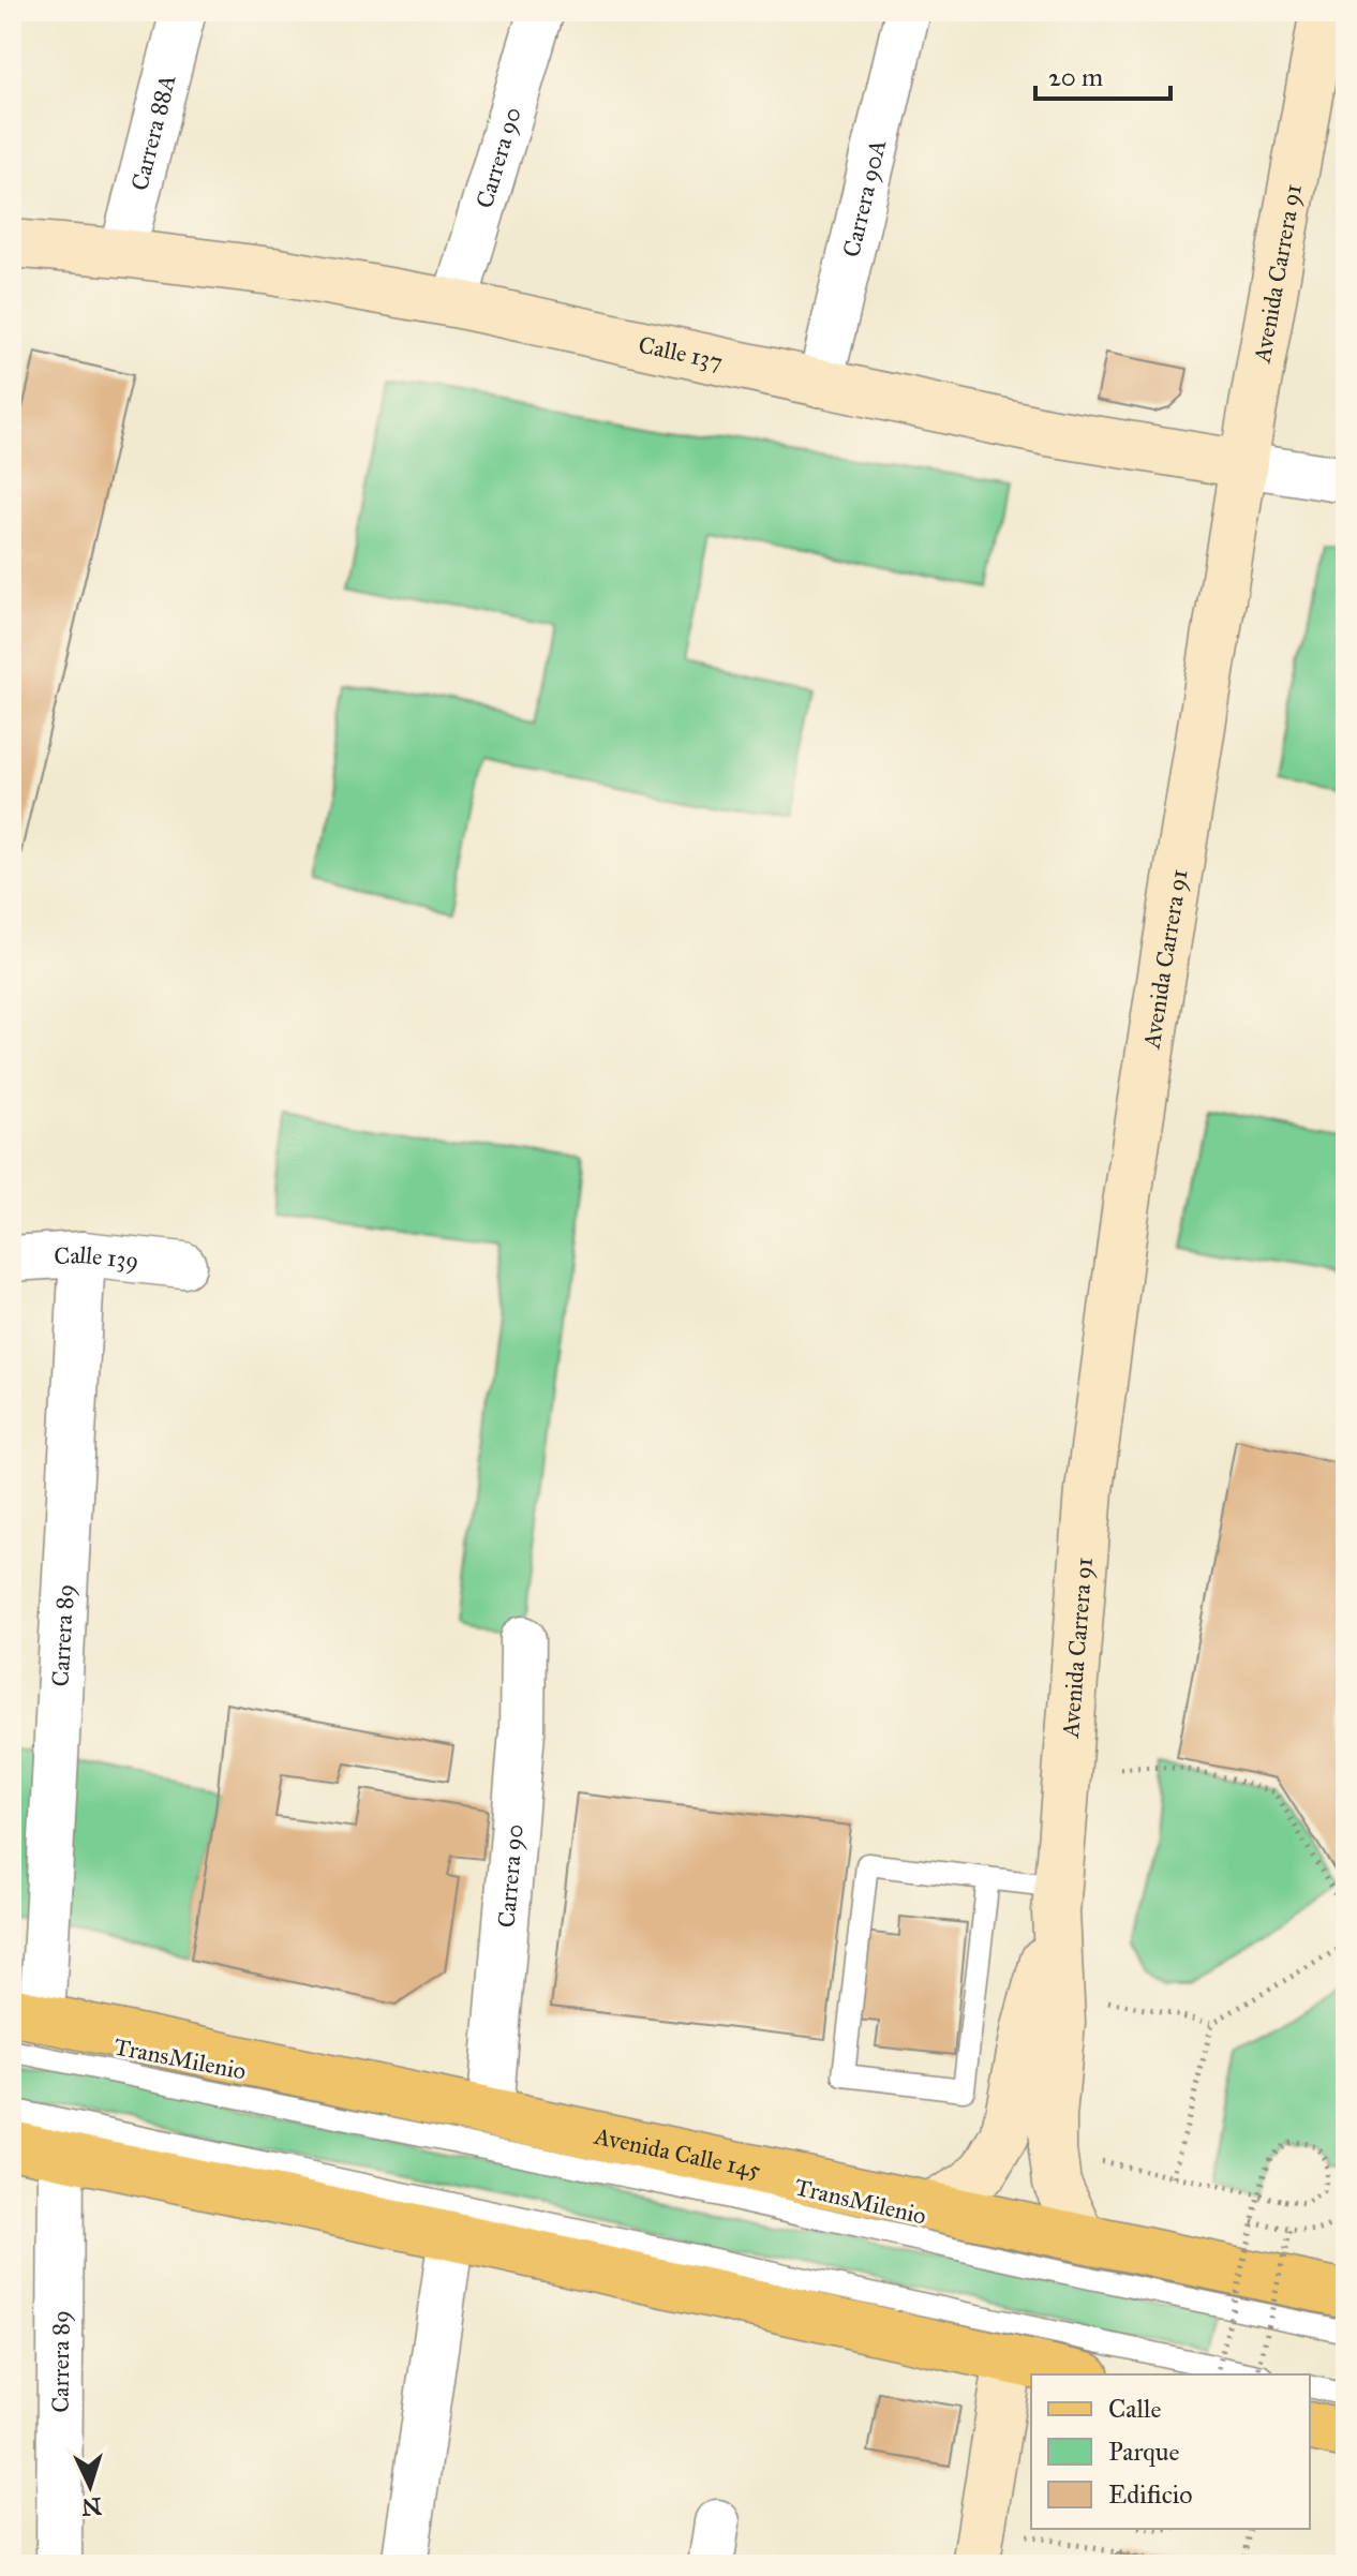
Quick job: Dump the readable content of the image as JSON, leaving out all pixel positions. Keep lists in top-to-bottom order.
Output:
{
  "streets": {
    "main road": ["Avenida Carrera 91", "Calle 137", "Avenida Calle 145"],
    "street": [
      "Carrera 88A",
      "Carrera 90",
      "Carrera 90A",
      "Calle 139",
      "Carrera 89"
    ],
    "lane": ["TransMilenio"]
  },
  "crossings": [
    ["Carrera 88A", "Calle 137"],
    ["Carrera 90", "Calle 137"],
    ["Carrera 90", "Avenida Calle 145"],
    ["Carrera 90A", "Calle 137"],
    ["Avenida Carrera 91", "Calle 137"],
    ["Avenida Carrera 91", "Avenida Calle 145"],
    ["Calle 139", "Carrera 89"],
    ["Carrera 89", "TransMilenio"],
    ["Carrera 89", "Avenida Calle 145"],
    ["TransMilenio", "Avenida Calle 145"]
  ],
  "legend": ["Calle", "Parque", "Edificio"],
  "scale_bar": "20 m",
  "north": "bottom"
}
